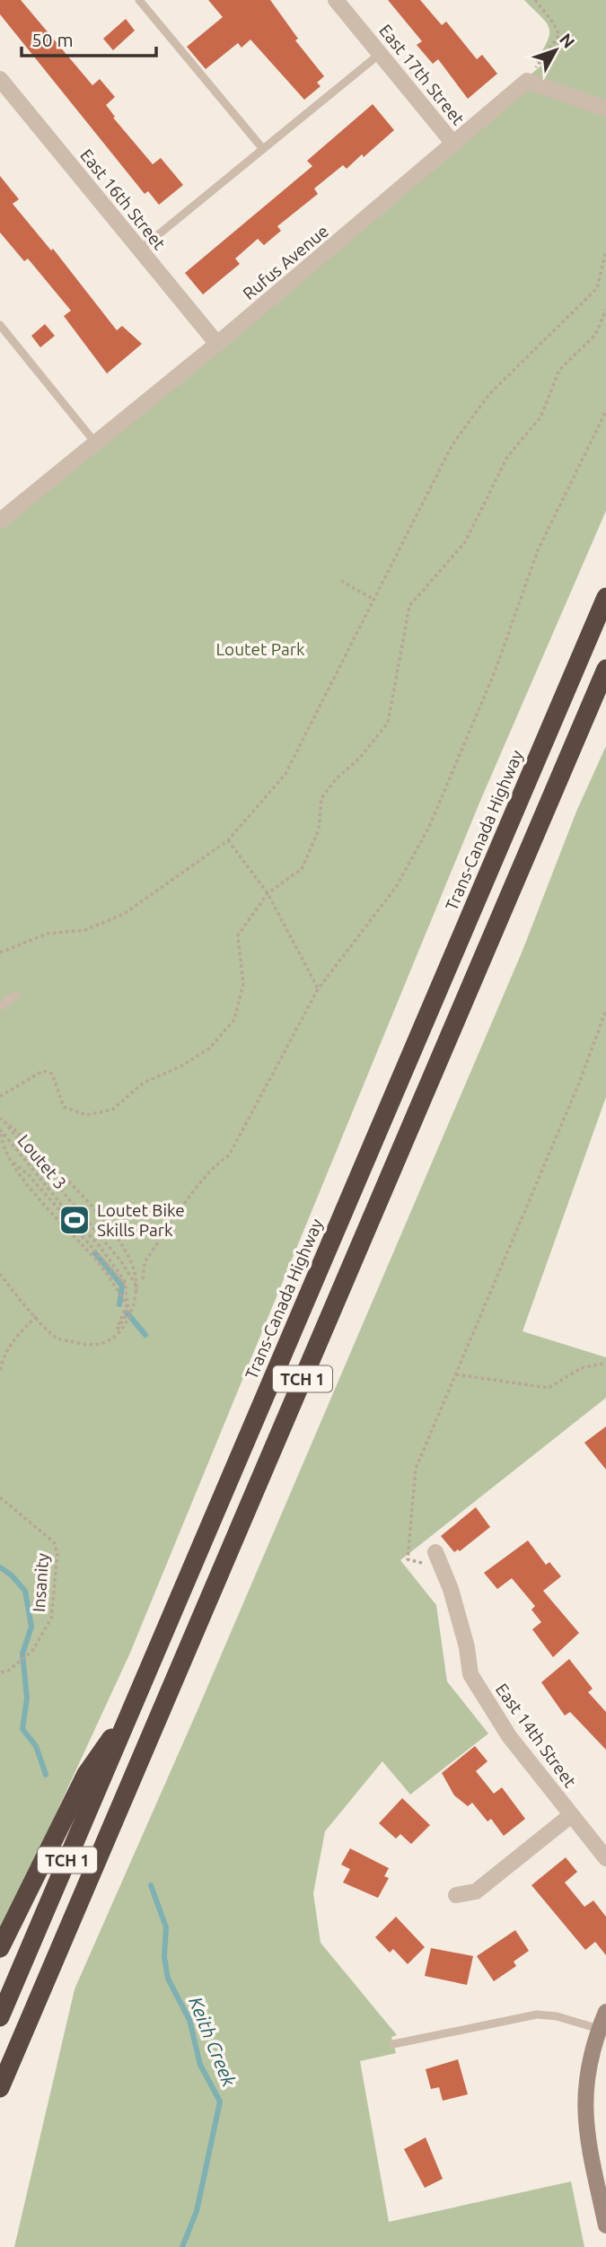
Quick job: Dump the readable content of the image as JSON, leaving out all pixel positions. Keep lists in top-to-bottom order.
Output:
{
  "streets": {
    "highway": ["Trans-Canada Highway", "TCH 1"],
    "street": [
      "East 17th Street",
      "East 16th Street",
      "Rufus Avenue",
      "East 14th Street"
    ],
    "path": ["Loutet 3", "Insanity"]
  },
  "crossings": [
    ["East 17th Street", "Rufus Avenue"],
    ["East 16th Street", "Rufus Avenue"]
  ],
  "water": ["Keith Creek"],
  "parks": ["Loutet Park"],
  "places": {
    "sports": ["Loutet Bike Skills Park"]
  },
  "scale_bar": "50 m",
  "north": "top right"
}
